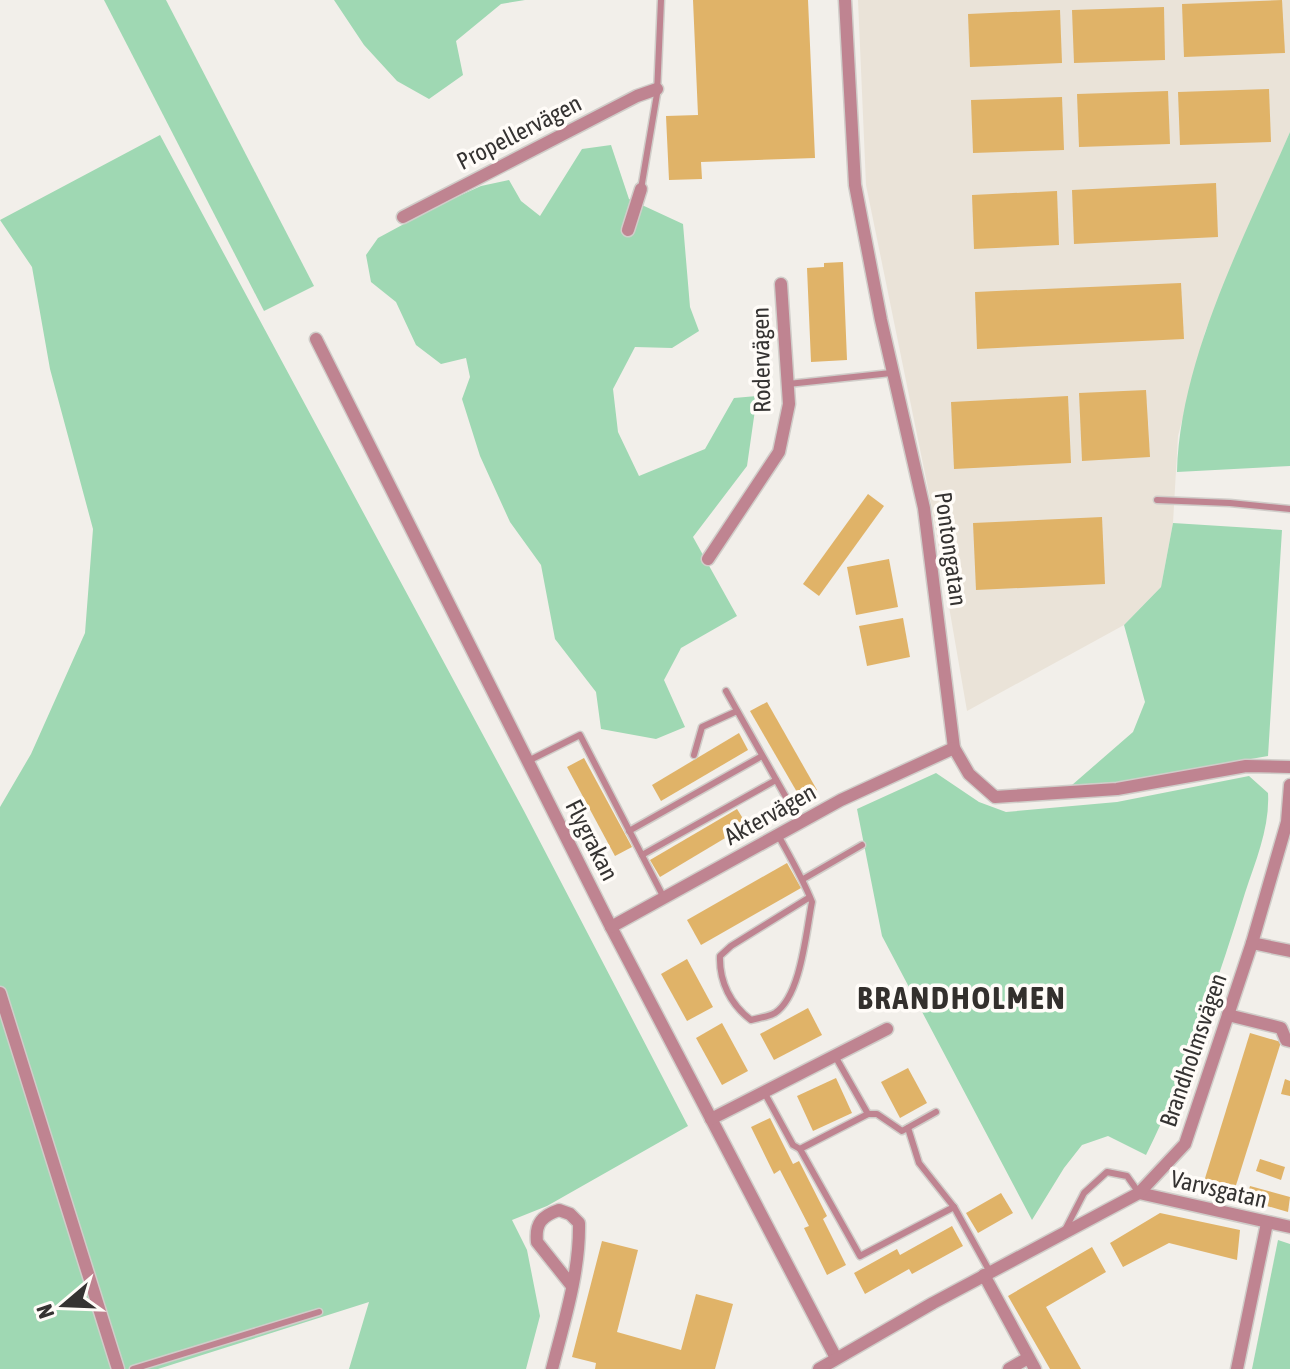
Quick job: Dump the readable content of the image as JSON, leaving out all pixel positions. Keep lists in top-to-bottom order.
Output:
{
  "streets": {
    "street": [
      "Propellervägen",
      "Rodervägen",
      "Pontongatan",
      "Aktervägen",
      "Flygrakan",
      "Brandholmsvägen",
      "Varvsgatan"
    ]
  },
  "crossings": [
    ["Pontongatan", "Aktervägen"],
    ["Aktervägen", "Flygrakan"],
    ["Flygrakan", "Brandholmsvägen"],
    ["Brandholmsvägen", "Varvsgatan"]
  ],
  "districts": ["BRANDHOLMEN"],
  "north": "left"
}
